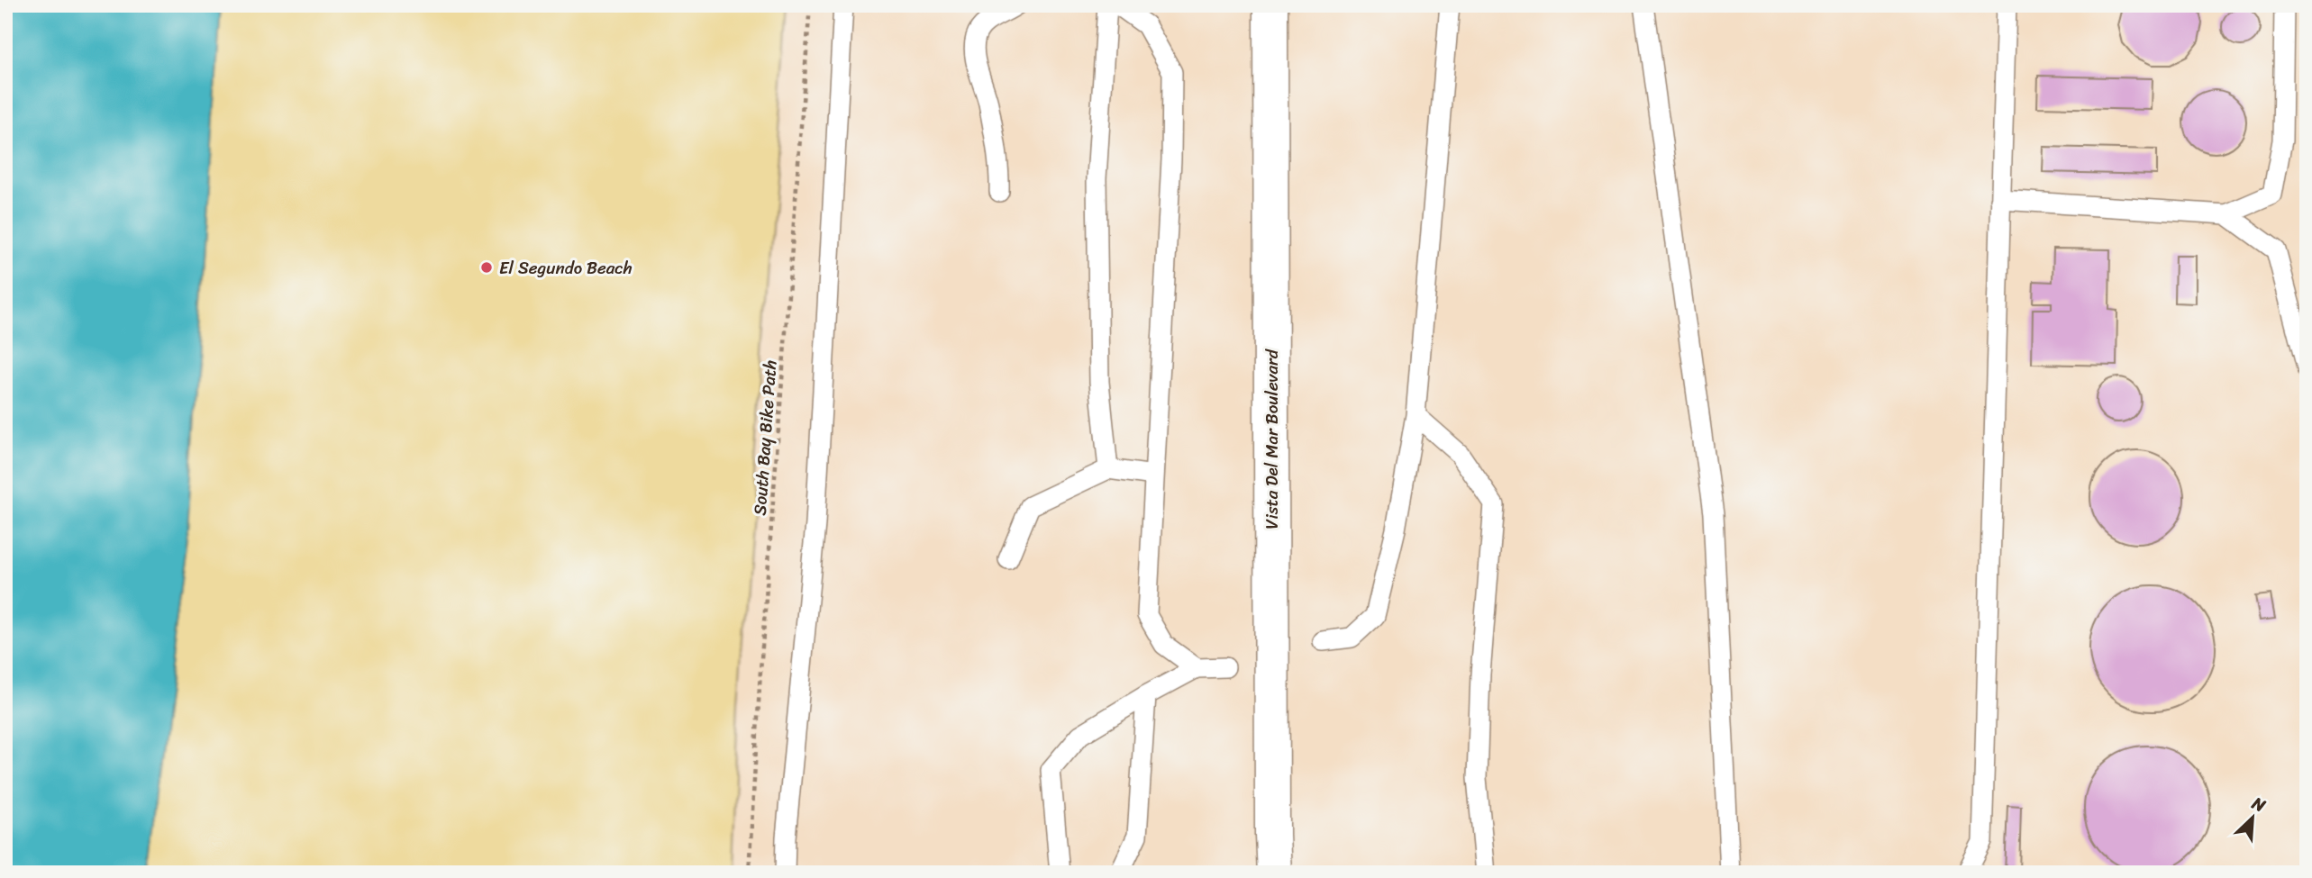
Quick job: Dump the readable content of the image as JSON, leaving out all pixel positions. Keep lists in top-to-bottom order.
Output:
{
  "streets": {
    "main road": ["Vista Del Mar Boulevard"],
    "path": ["South Bay Bike Path"]
  },
  "places": ["El Segundo Beach"],
  "north": "top right"
}
